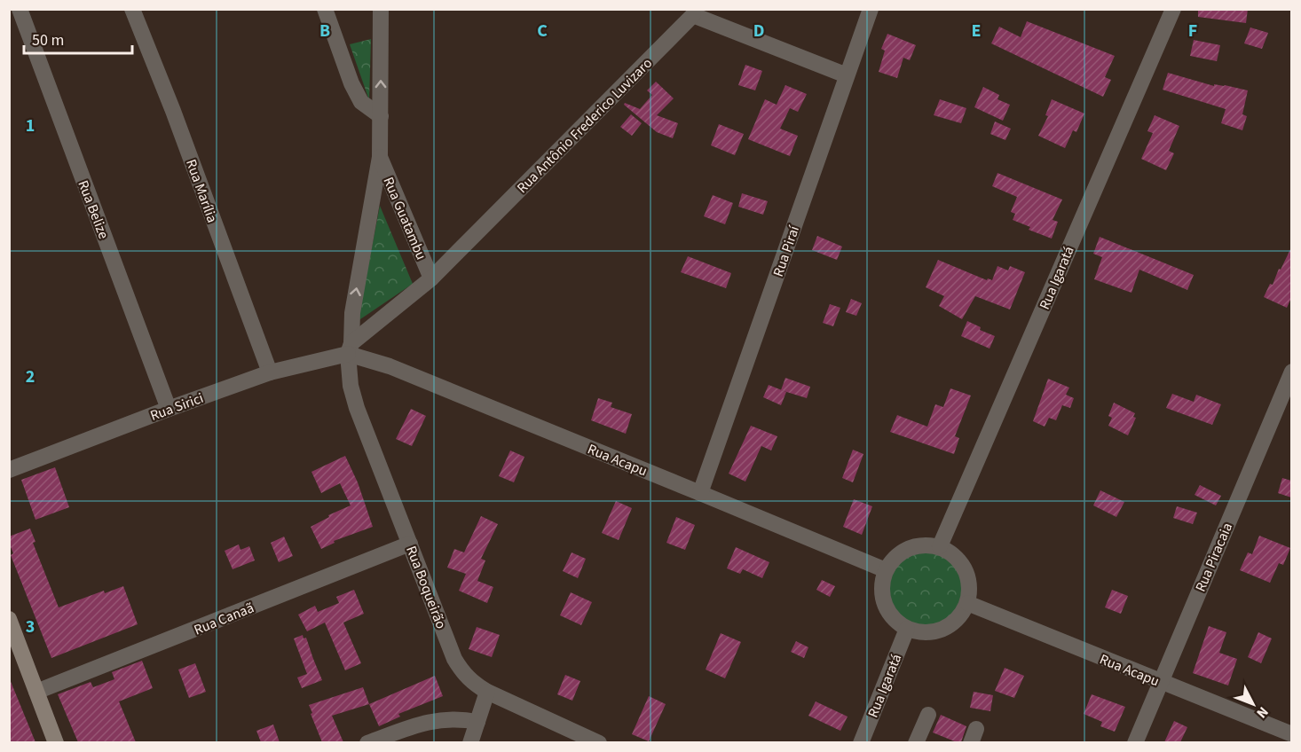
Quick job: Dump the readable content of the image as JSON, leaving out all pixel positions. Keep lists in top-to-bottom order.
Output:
{
  "streets": {
    "street": [
      "Rua Antônio Frederico Luvizaro",
      "Rua Marília",
      "Rua Belize",
      "Rua Guatambu",
      "Rua Piraí",
      "Rua Igaratá",
      "Rua Sirici",
      "Rua Acapu",
      "Rua Piracaia",
      "Rua Boqueirão",
      "Rua Canaã"
    ]
  },
  "crossings": [
    ["Rua Antônio Frederico Luvizaro", "Rua Guatambu"],
    ["Rua Antônio Frederico Luvizaro", "Rua Piraí"],
    ["Rua Antônio Frederico Luvizaro", "Rua Sirici"],
    ["Rua Antônio Frederico Luvizaro", "Rua Acapu"],
    ["Rua Antônio Frederico Luvizaro", "Rua Boqueirão"],
    ["Rua Marília", "Rua Sirici"],
    ["Rua Belize", "Rua Sirici"],
    ["Rua Piraí", "Rua Acapu"],
    ["Rua Igaratá", "Rua Acapu"],
    ["Rua Sirici", "Rua Acapu"],
    ["Rua Sirici", "Rua Boqueirão"],
    ["Rua Acapu", "Rua Piracaia"],
    ["Rua Acapu", "Rua Boqueirão"],
    ["Rua Boqueirão", "Rua Canaã"]
  ],
  "scale_bar": "50 m",
  "north": "bottom right",
  "grid": {
    "columns": [
      "B",
      "C",
      "D",
      "E",
      "F"
    ],
    "rows": ["1", "2", "3"]
  }
}
